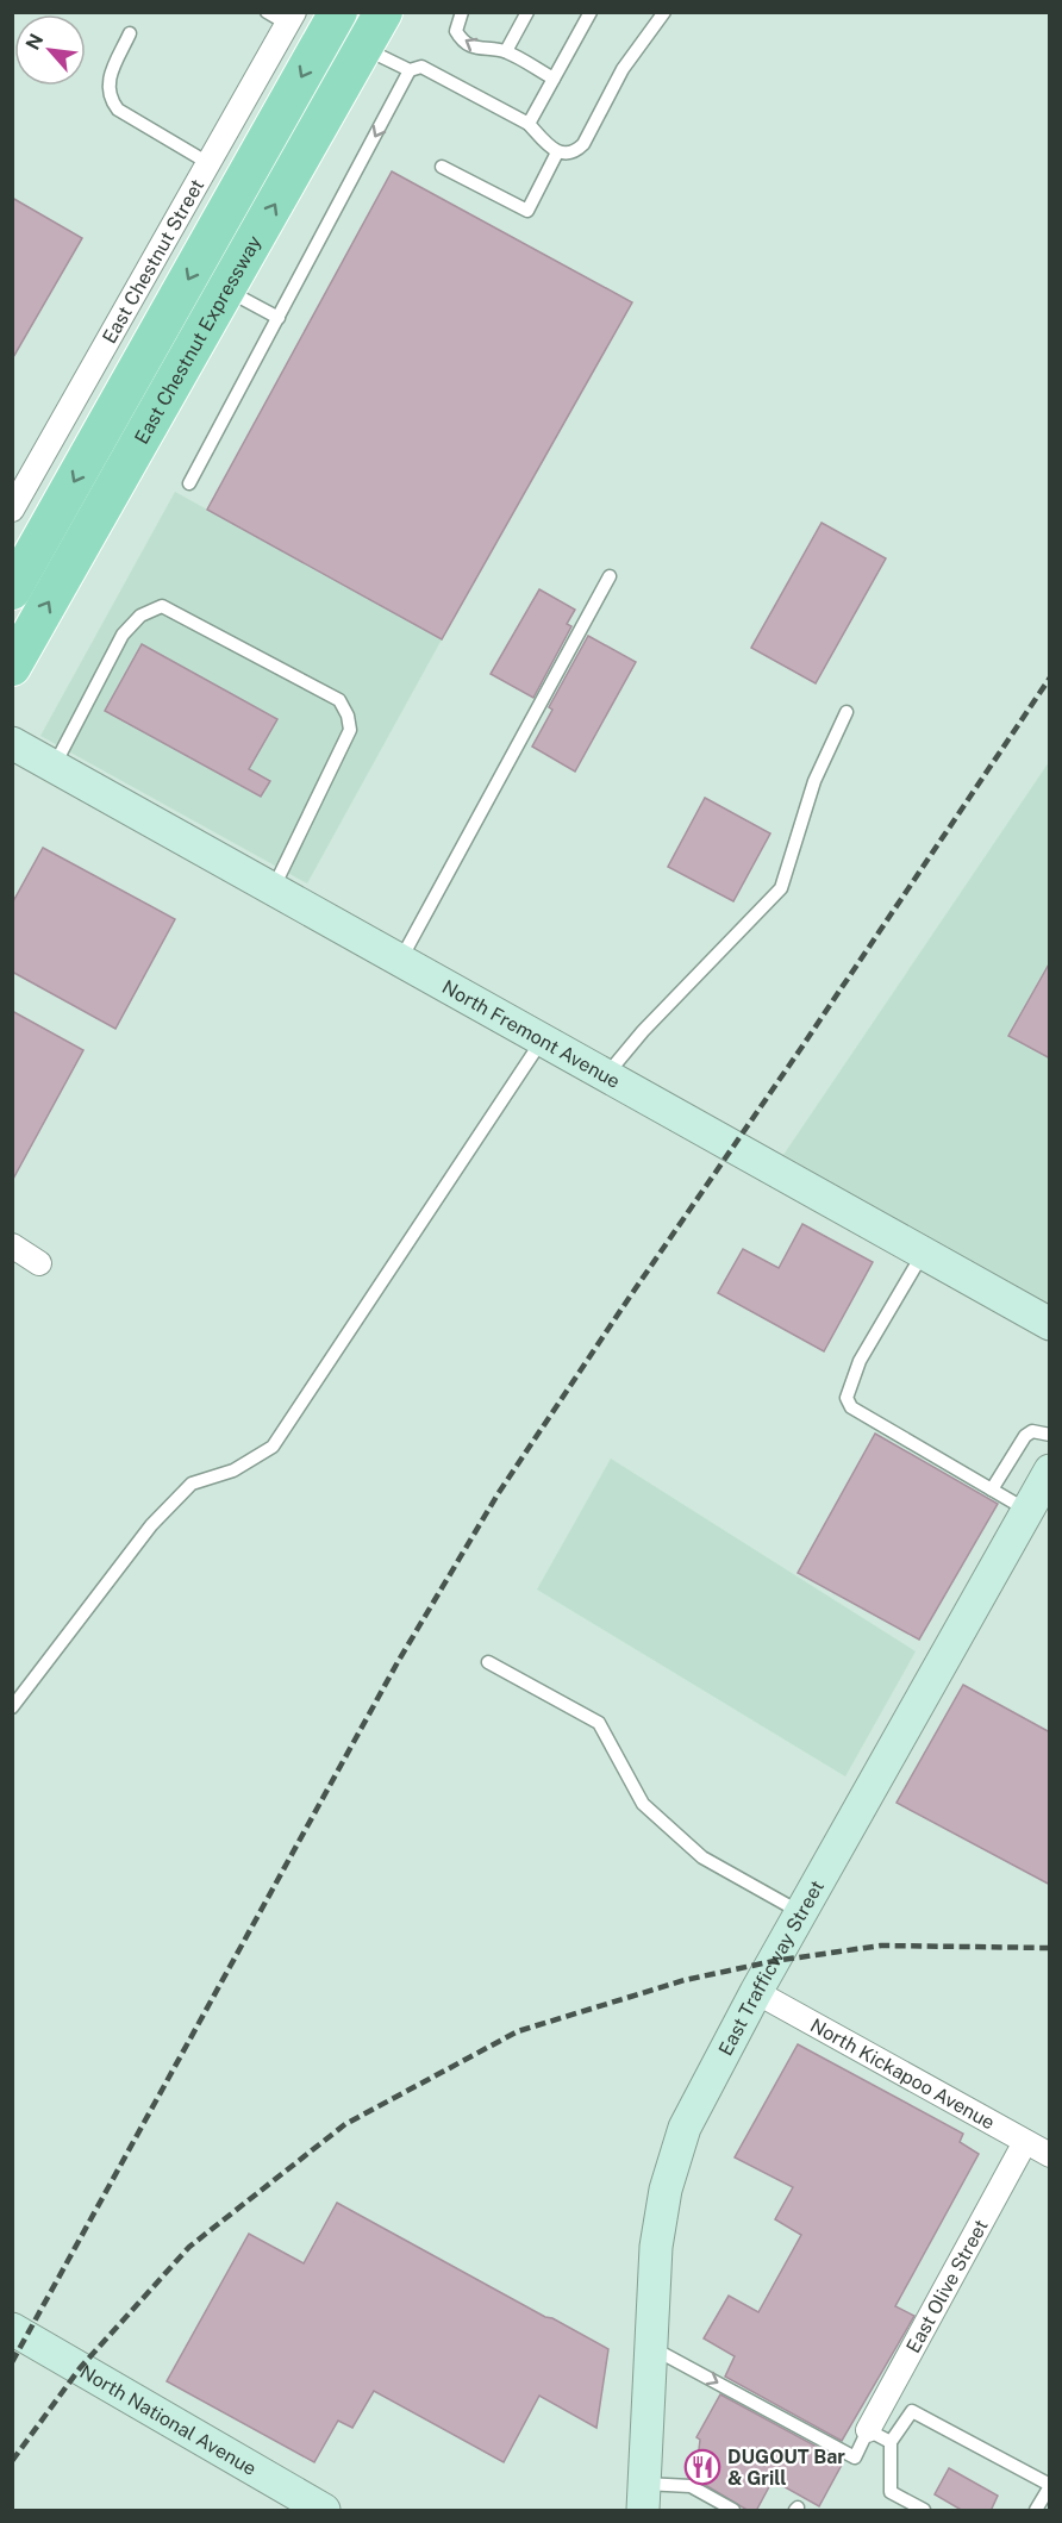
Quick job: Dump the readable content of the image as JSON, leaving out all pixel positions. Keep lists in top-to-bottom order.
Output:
{
  "streets": {
    "main road": [
      "East Chestnut Expressway",
      "North Fremont Avenue",
      "East Trafficway Street",
      "North National Avenue"
    ],
    "street": ["East Chestnut Street", "North Kickapoo Avenue", "East Olive Street"]
  },
  "crossings": [
    ["East Trafficway Street", "North Kickapoo Avenue"],
    ["North Kickapoo Avenue", "East Olive Street"]
  ],
  "places": {
    "restaurant": ["DUGOUT Bar & Grill"]
  },
  "north": "top left"
}
